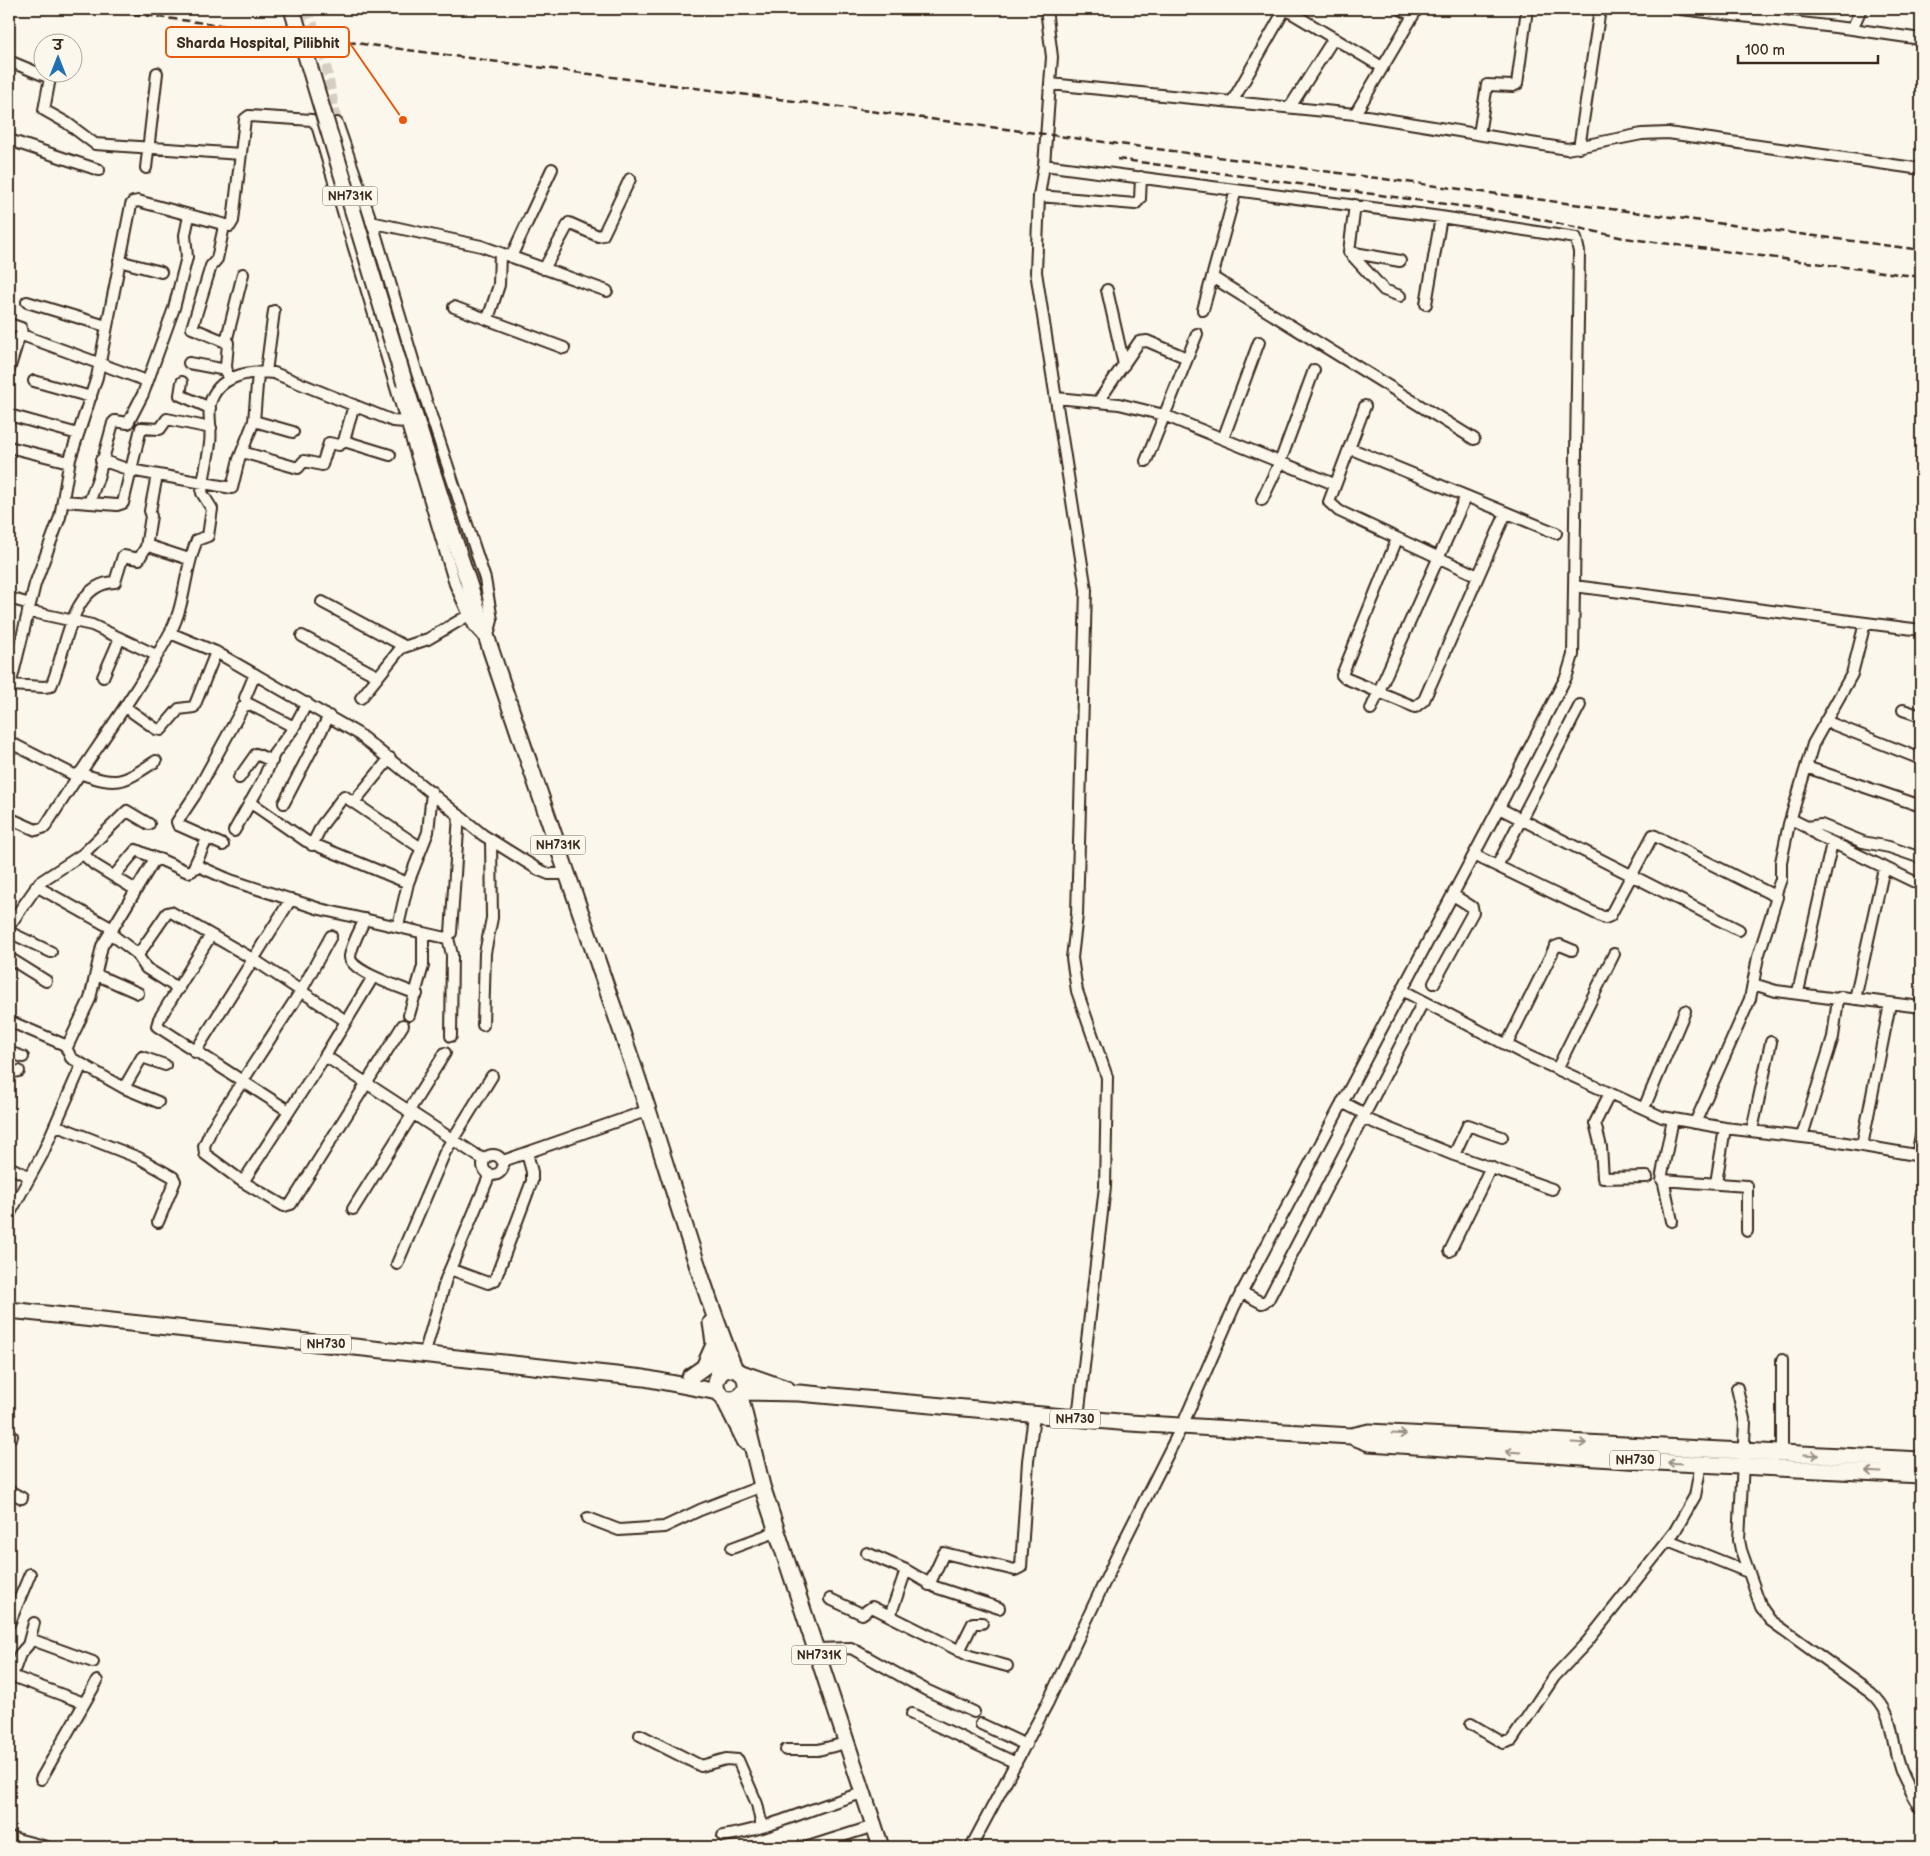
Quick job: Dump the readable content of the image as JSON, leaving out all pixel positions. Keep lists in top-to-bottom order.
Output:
{
  "streets": {
    "highway": ["NH731K", "NH730"]
  },
  "crossings": [
    ["NH731K", "NH730"]
  ],
  "places": ["Sharda Hospital, Pilibhit"],
  "scale_bar": "100 m",
  "north": "top"
}
